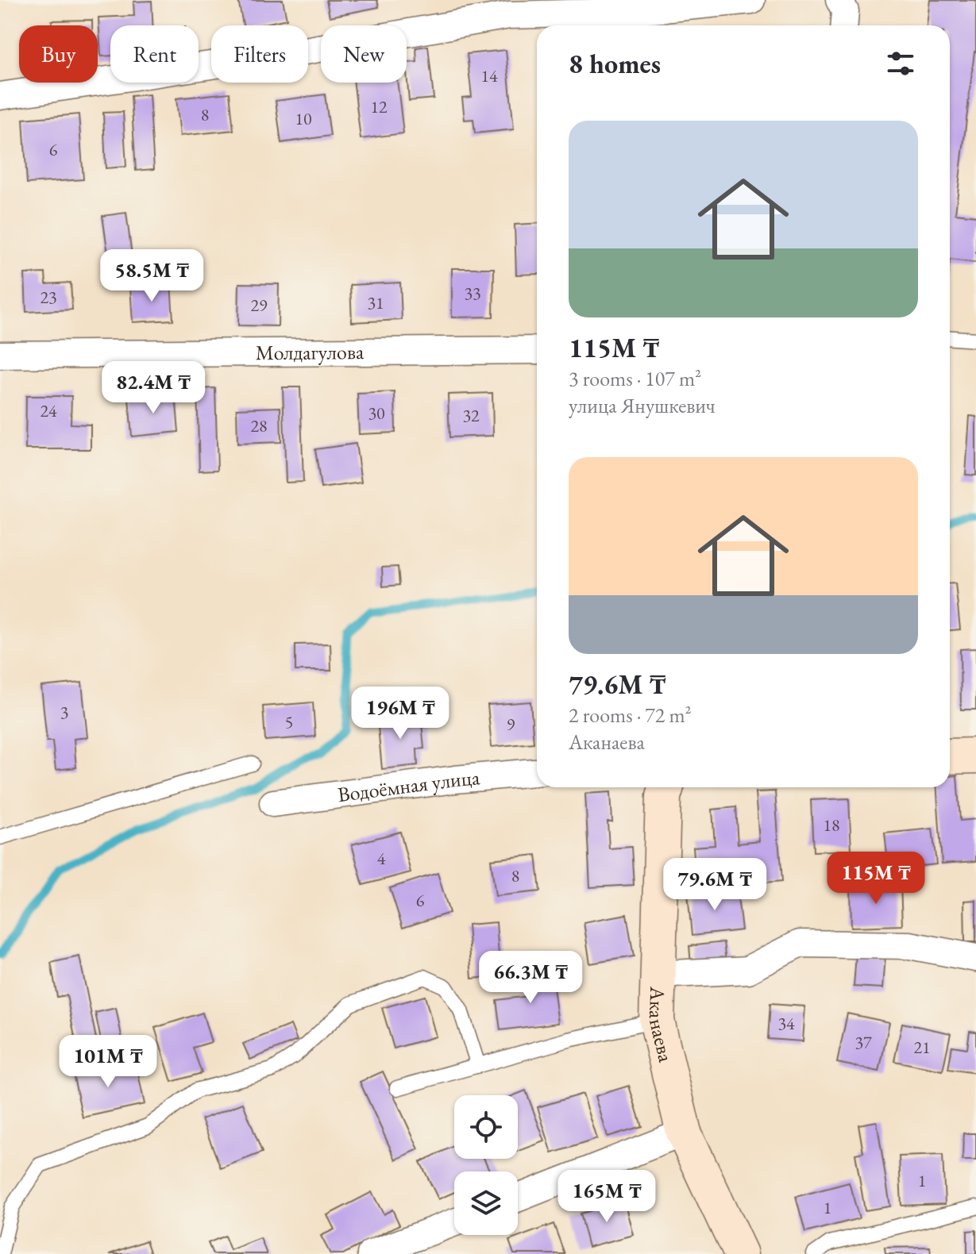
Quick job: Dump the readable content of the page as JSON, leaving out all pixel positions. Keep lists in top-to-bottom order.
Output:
{
  "streets": {
    "street": ["Молдагулова", "Водоёмная улица", "Аканаева"]
  },
  "house_numbers": [
    "14",
    "12",
    "8",
    "10",
    "6",
    "33",
    "23",
    "31",
    "29",
    "24",
    "30",
    "32",
    "28",
    "3",
    "5",
    "9",
    "18",
    "4",
    "8",
    "6",
    "34",
    "37",
    "21",
    "1",
    "1"
  ],
  "page": {
    "chip": [
      "Buy",
      "Rent",
      "Filters",
      "New"
    ],
    "heading": "8 homes",
    "list": [
      {
        "name": "115M ₸",
        "note": "3 rooms · 107 m² · улица Янушкевич"
      },
      {
        "name": "79.6M ₸",
        "note": "2 rooms · 72 m² · Аканаева"
      }
    ],
    "price": [
      "58.5M ₸",
      "82.4M ₸",
      "196M ₸",
      "115M ₸",
      "79.6M ₸",
      "66.3M ₸",
      "101M ₸",
      "165M ₸"
    ]
  }
}
